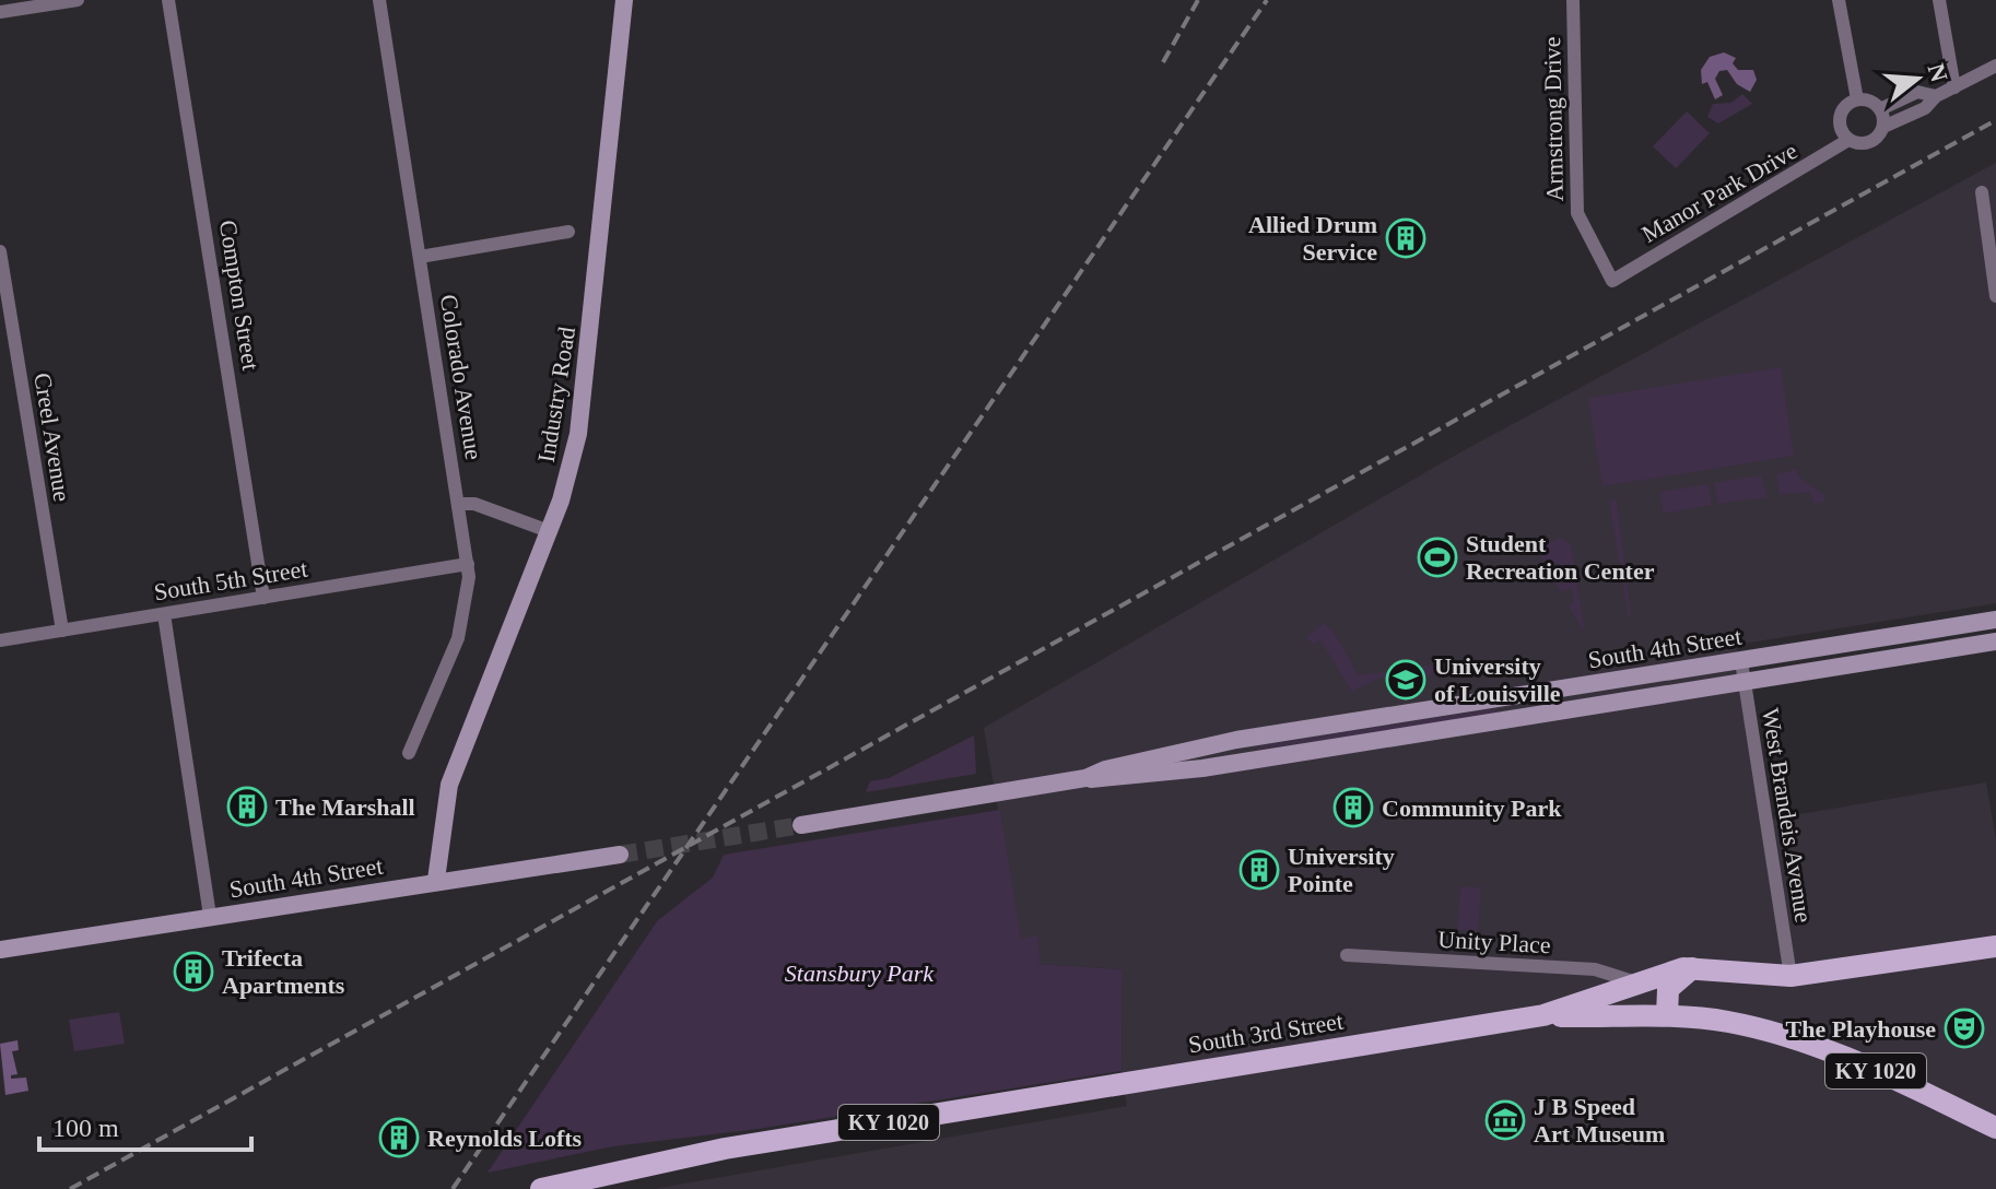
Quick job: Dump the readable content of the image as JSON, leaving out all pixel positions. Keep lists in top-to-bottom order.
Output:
{
  "streets": {
    "main road": [
      "Industry Road",
      "South 4th Street",
      "South 3rd Street",
      "KY 1020"
    ],
    "street": [
      "Armstrong Drive",
      "Manor Park Drive",
      "Compton Street",
      "Colorado Avenue",
      "Creel Avenue",
      "South 5th Street",
      "West Brandeis Avenue",
      "Unity Place"
    ]
  },
  "crossings": [
    ["Armstrong Drive", "Manor Park Drive"],
    ["Compton Street", "South 5th Street"],
    ["Colorado Avenue", "South 5th Street"],
    ["Industry Road", "South 4th Street"],
    ["Creel Avenue", "South 5th Street"],
    ["South 4th Street", "West Brandeis Avenue"],
    ["West Brandeis Avenue", "South 3rd Street"],
    ["Unity Place", "South 3rd Street"],
    ["South 3rd Street", "KY 1020"]
  ],
  "parks": ["Stansbury Park"],
  "places": {
    "building": [
      "Allied Drum Service",
      "The Marshall",
      "Community Park",
      "University Pointe",
      "Trifecta Apartments",
      "Reynolds Lofts"
    ],
    "sports": ["Student Recreation Center"],
    "school or university": ["University of Louisville"],
    "theatre": ["The Playhouse"],
    "museum": ["J B Speed Art Museum"]
  },
  "scale_bar": "100 m",
  "north": "right"
}
